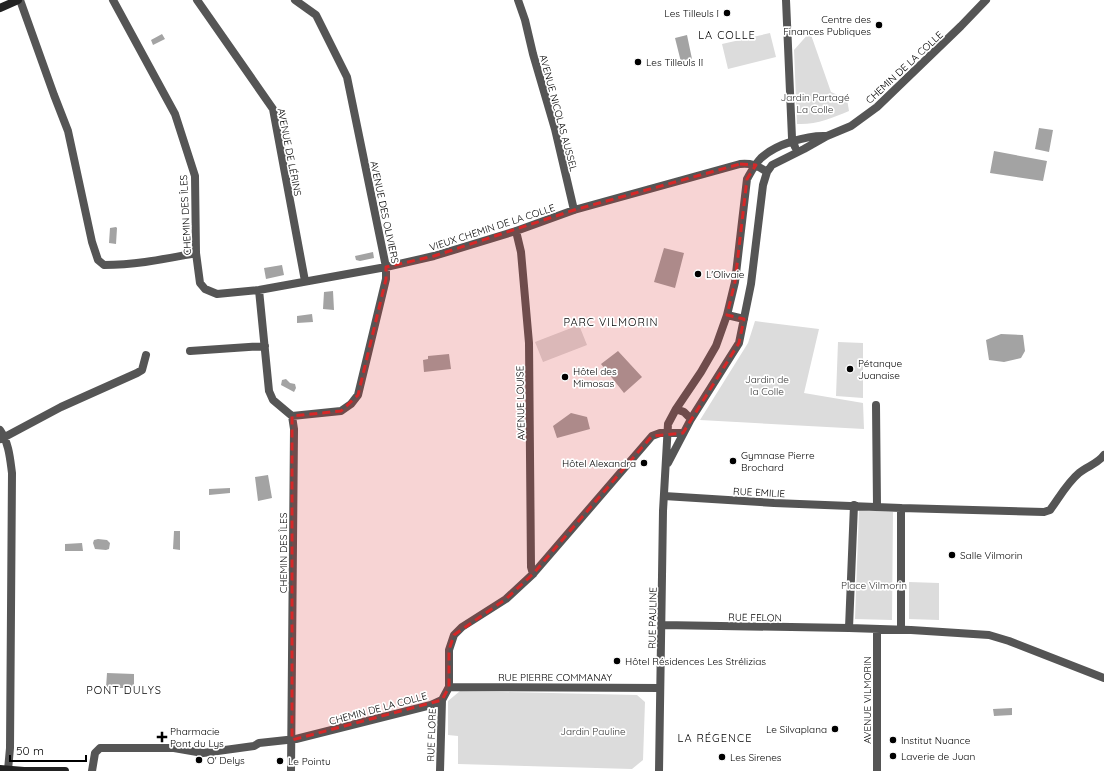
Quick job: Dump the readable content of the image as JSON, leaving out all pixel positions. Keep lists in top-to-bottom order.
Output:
{
  "streets": {
    "street": [
      "CHEMIN DE LA COLLE",
      "AVENUE NICOLAS AUSSEL",
      "AVENUE DE LÉRINS",
      "AVENUE DES OLIVIERS",
      "CHEMIN DES ÎLES",
      "VIEUX CHEMIN DE LA COLLE",
      "AVENUE LOUISE",
      "RUE EMILIE",
      "RUE FELON",
      "RUE PAULINE",
      "RUE PIERRE COMMANAY",
      "AVENUE VILMORIN",
      "RUE FLORE"
    ]
  },
  "crossings": [
    ["CHEMIN DE LA COLLE", "CHEMIN DES ÎLES"],
    ["CHEMIN DE LA COLLE", "VIEUX CHEMIN DE LA COLLE"],
    ["CHEMIN DE LA COLLE", "AVENUE LOUISE"],
    ["CHEMIN DE LA COLLE", "RUE PAULINE"],
    ["CHEMIN DE LA COLLE", "RUE PIERRE COMMANAY"],
    ["CHEMIN DE LA COLLE", "RUE FLORE"],
    ["AVENUE NICOLAS AUSSEL", "VIEUX CHEMIN DE LA COLLE"],
    ["AVENUE DE LÉRINS", "VIEUX CHEMIN DE LA COLLE"],
    ["AVENUE DES OLIVIERS", "CHEMIN DES ÎLES"],
    ["AVENUE DES OLIVIERS", "VIEUX CHEMIN DE LA COLLE"],
    ["CHEMIN DES ÎLES", "VIEUX CHEMIN DE LA COLLE"],
    ["VIEUX CHEMIN DE LA COLLE", "AVENUE LOUISE"],
    ["RUE EMILIE", "RUE PAULINE"],
    ["RUE FELON", "RUE PAULINE"],
    ["RUE PAULINE", "RUE PIERRE COMMANAY"]
  ],
  "districts": [
    "LA COLLE",
    "PARC VILMORIN",
    "PONT DULYS",
    "LA RÉGENCE"
  ],
  "parks": [
    "Jardin Partagé La Colle",
    "Jardin de la Colle",
    "Place Vilmorin",
    "Jardin Pauline"
  ],
  "places": {
    "other": [
      "Les Tilleuls I",
      "Centre des Finances Publiques",
      "Les Tilleuls II",
      "L'Olivaie",
      "Pétanque Juanaise",
      "Hôtel des Mimosas",
      "Gymnase Pierre Brochard",
      "Hôtel Alexandra",
      "Salle Vilmorin",
      "Hôtel Résidences Les Strélizias",
      "Le Silvaplana",
      "Institut Nuance",
      "Laverie de Juan",
      "Les Sirenes",
      "O' Delys",
      "Le Pointu"
    ],
    "health": ["Pharmacie Pont du Lys"]
  },
  "scale_bar": "50 m"
}
